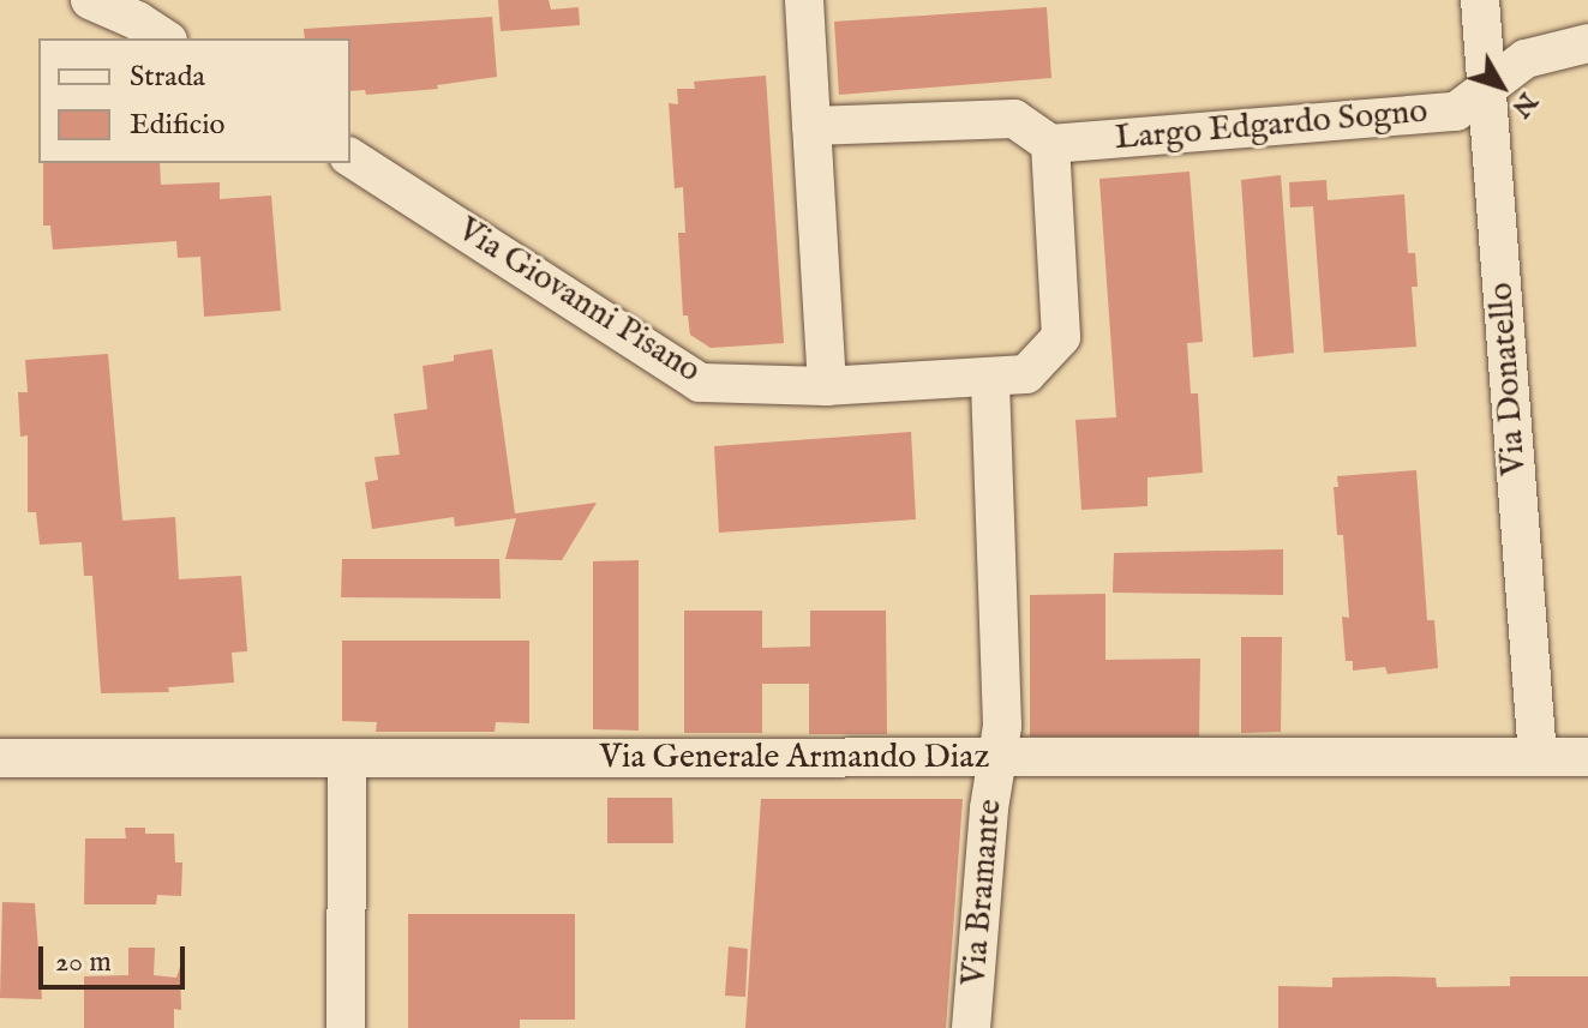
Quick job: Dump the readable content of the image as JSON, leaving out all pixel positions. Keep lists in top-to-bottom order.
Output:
{
  "streets": {
    "street": [
      "Largo Edgardo Sogno",
      "Via Giovanni Pisano",
      "Via Donatello",
      "Via Generale Armando Diaz",
      "Via Bramante"
    ]
  },
  "crossings": [
    ["Largo Edgardo Sogno", "Via Giovanni Pisano"],
    ["Largo Edgardo Sogno", "Via Donatello"],
    ["Via Giovanni Pisano", "Via Bramante"],
    ["Via Donatello", "Via Generale Armando Diaz"],
    ["Via Generale Armando Diaz", "Via Bramante"]
  ],
  "legend": ["Strada", "Edificio"],
  "scale_bar": "20 m",
  "north": "bottom right"
}
